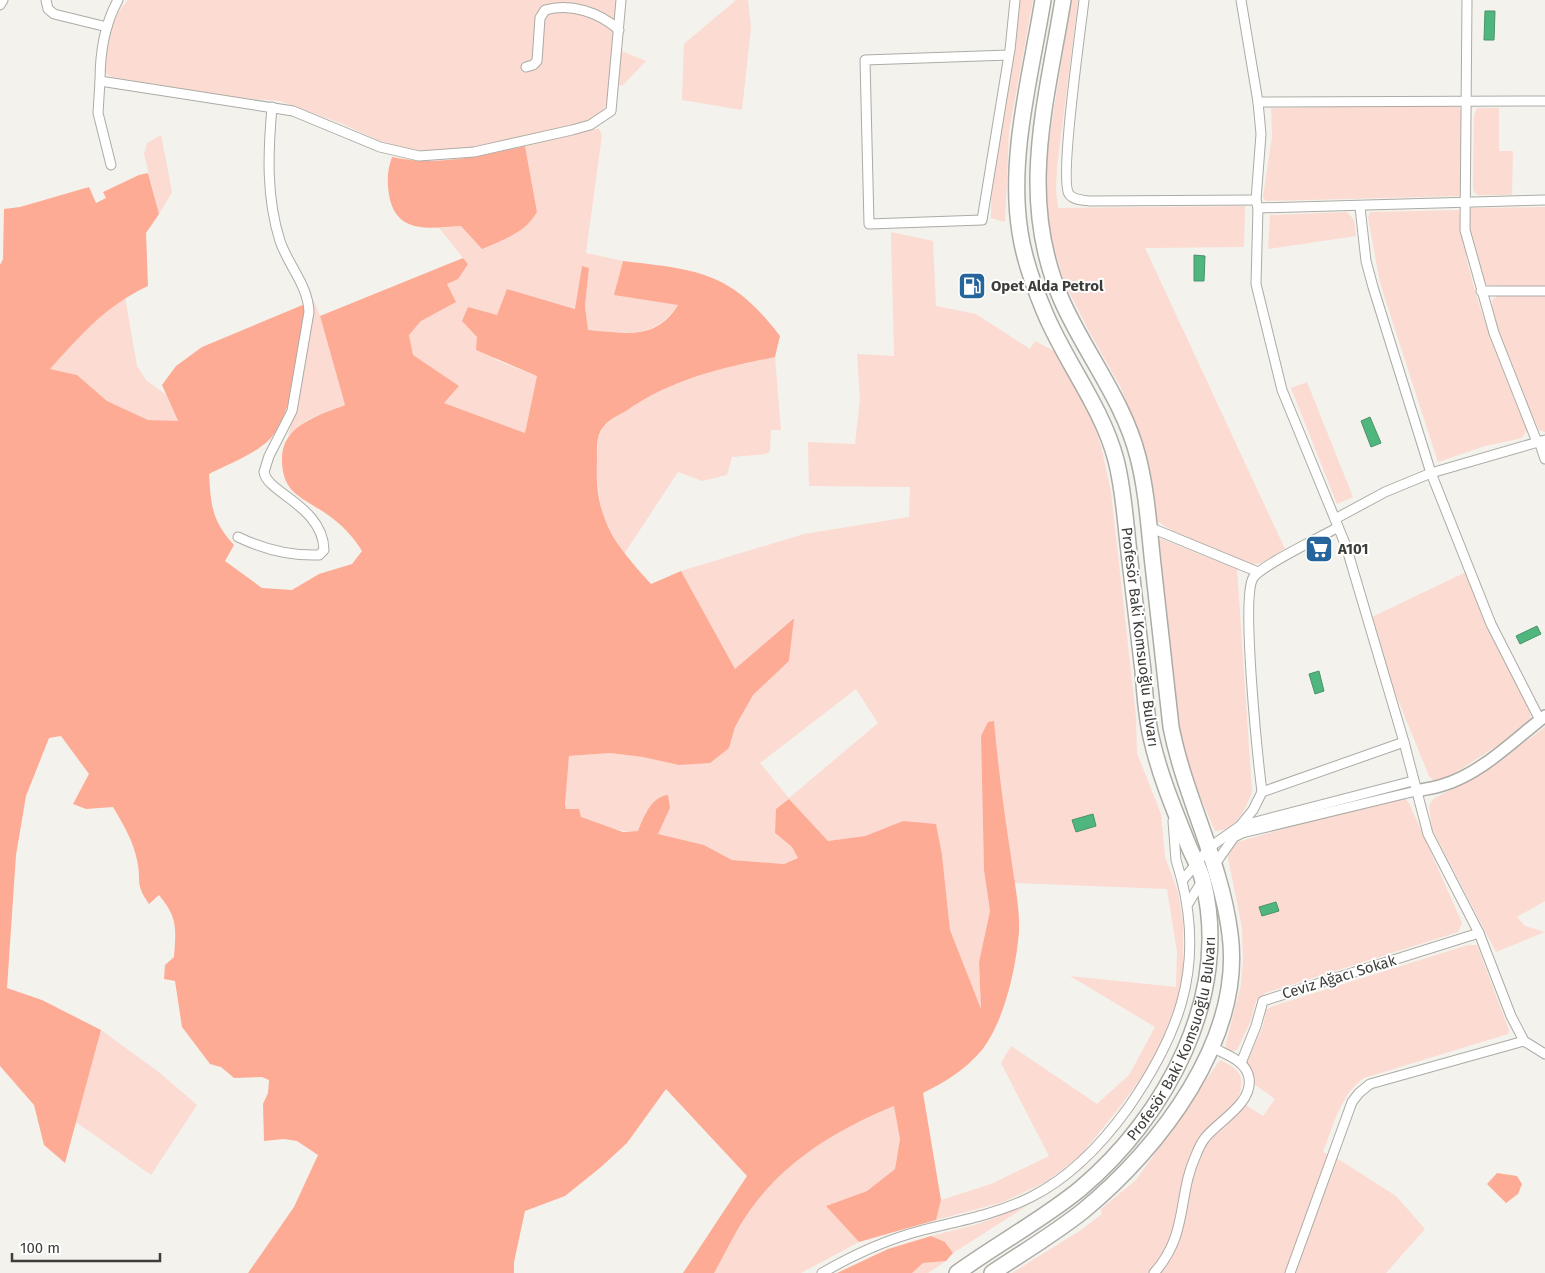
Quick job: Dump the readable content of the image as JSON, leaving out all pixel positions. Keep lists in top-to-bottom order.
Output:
{
  "streets": {
    "main road": ["Profesör Baki Komsuoğlu Bulvarı"],
    "street": ["Ceviz Ağacı Sokak"]
  },
  "places": {
    "fuel station": ["Opet Alda Petrol"],
    "supermarket": ["A101"]
  },
  "scale_bar": "100 m"
}
